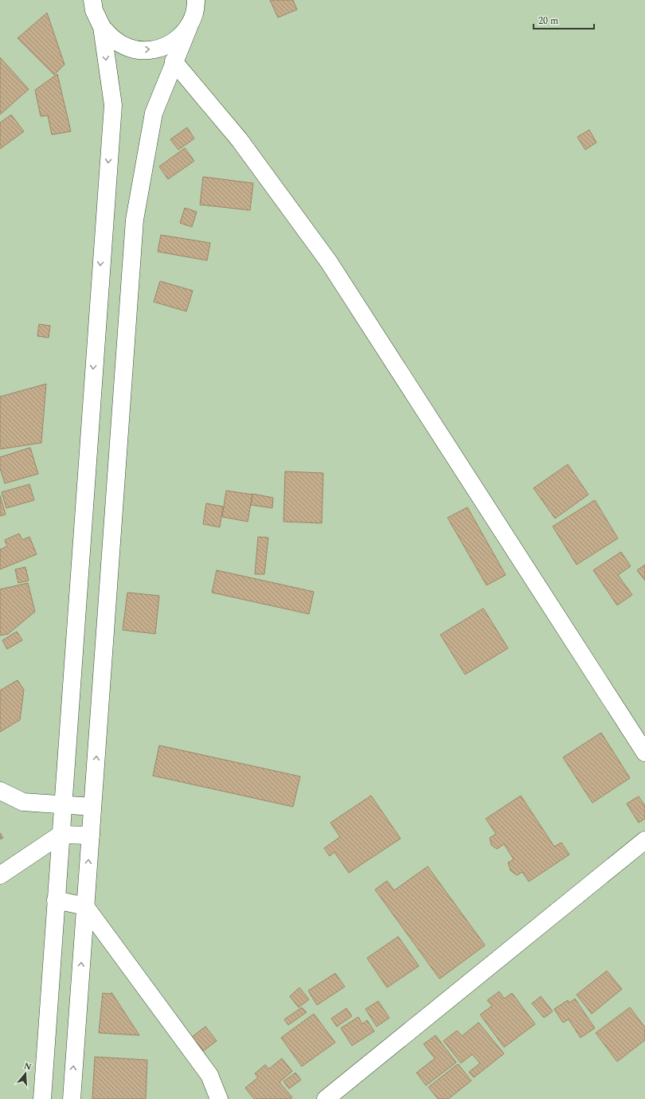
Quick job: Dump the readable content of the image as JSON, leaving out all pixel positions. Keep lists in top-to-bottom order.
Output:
{
  "scale_bar": "20 m",
  "north": "top"
}
